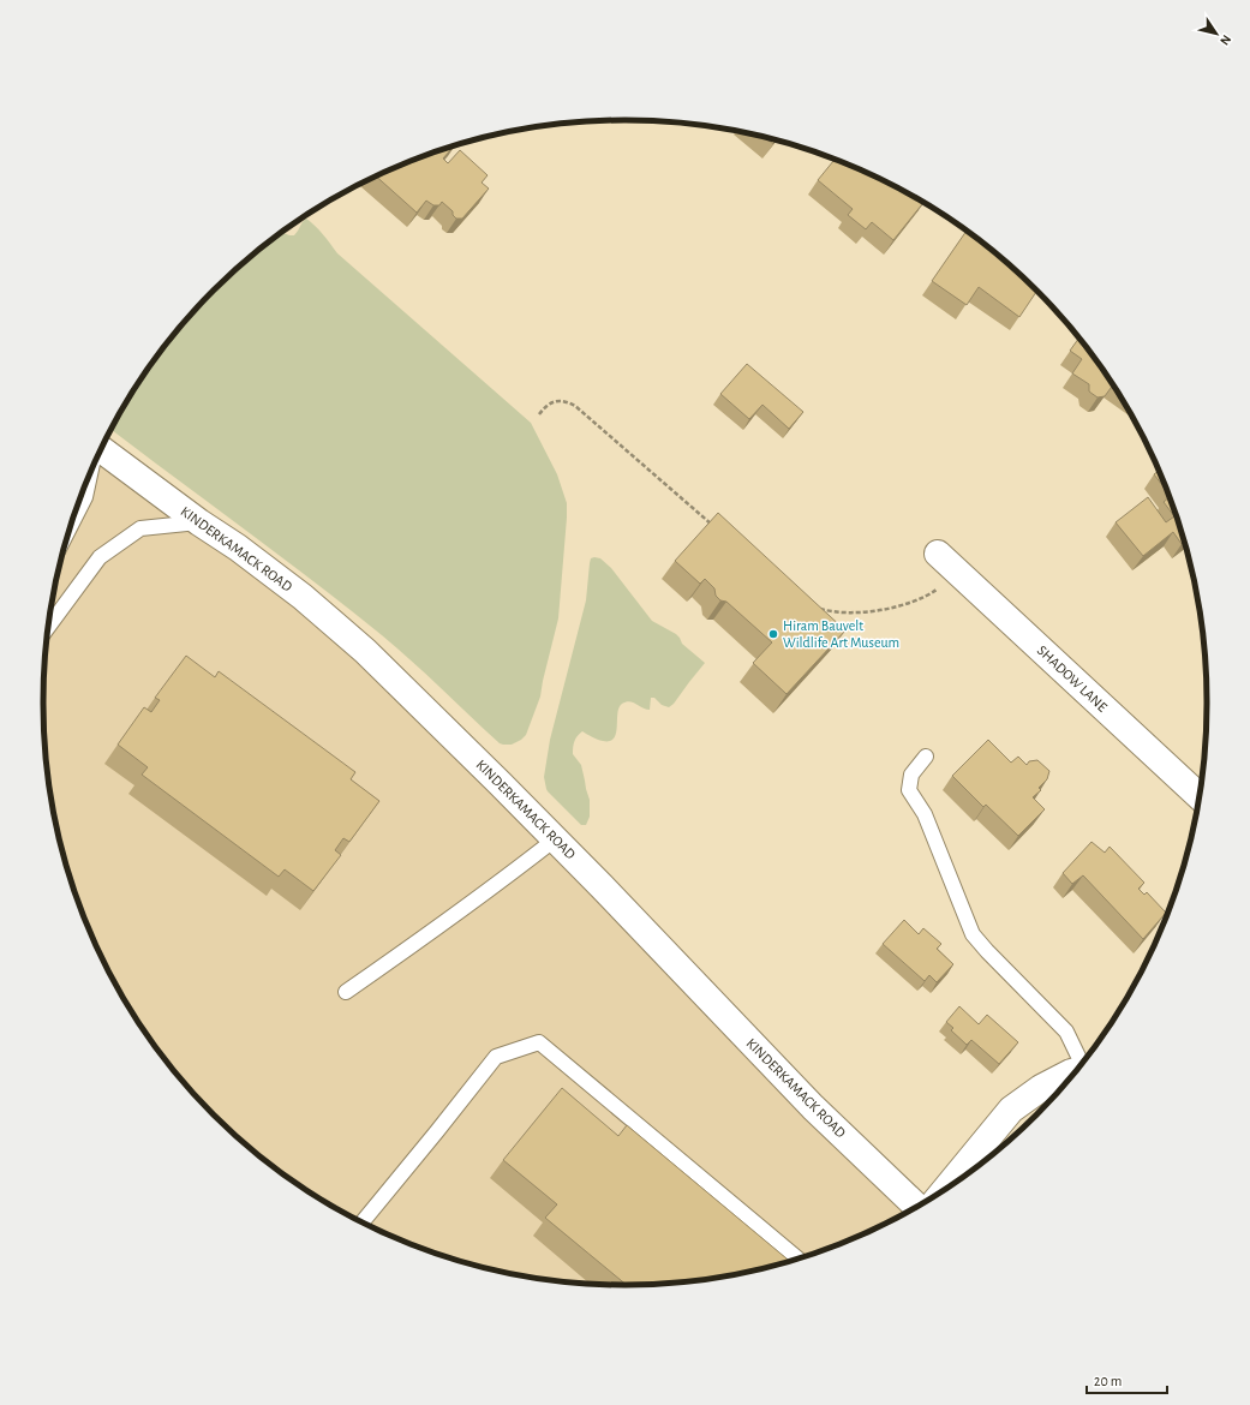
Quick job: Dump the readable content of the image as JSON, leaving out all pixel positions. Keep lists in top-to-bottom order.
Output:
{
  "streets": {
    "main road": ["KINDERKAMACK ROAD", "SHADOW LANE"]
  },
  "places": ["Hiram Bauvelt Wildlife Art Museum"],
  "scale_bar": "20 m",
  "north": "bottom right"
}
